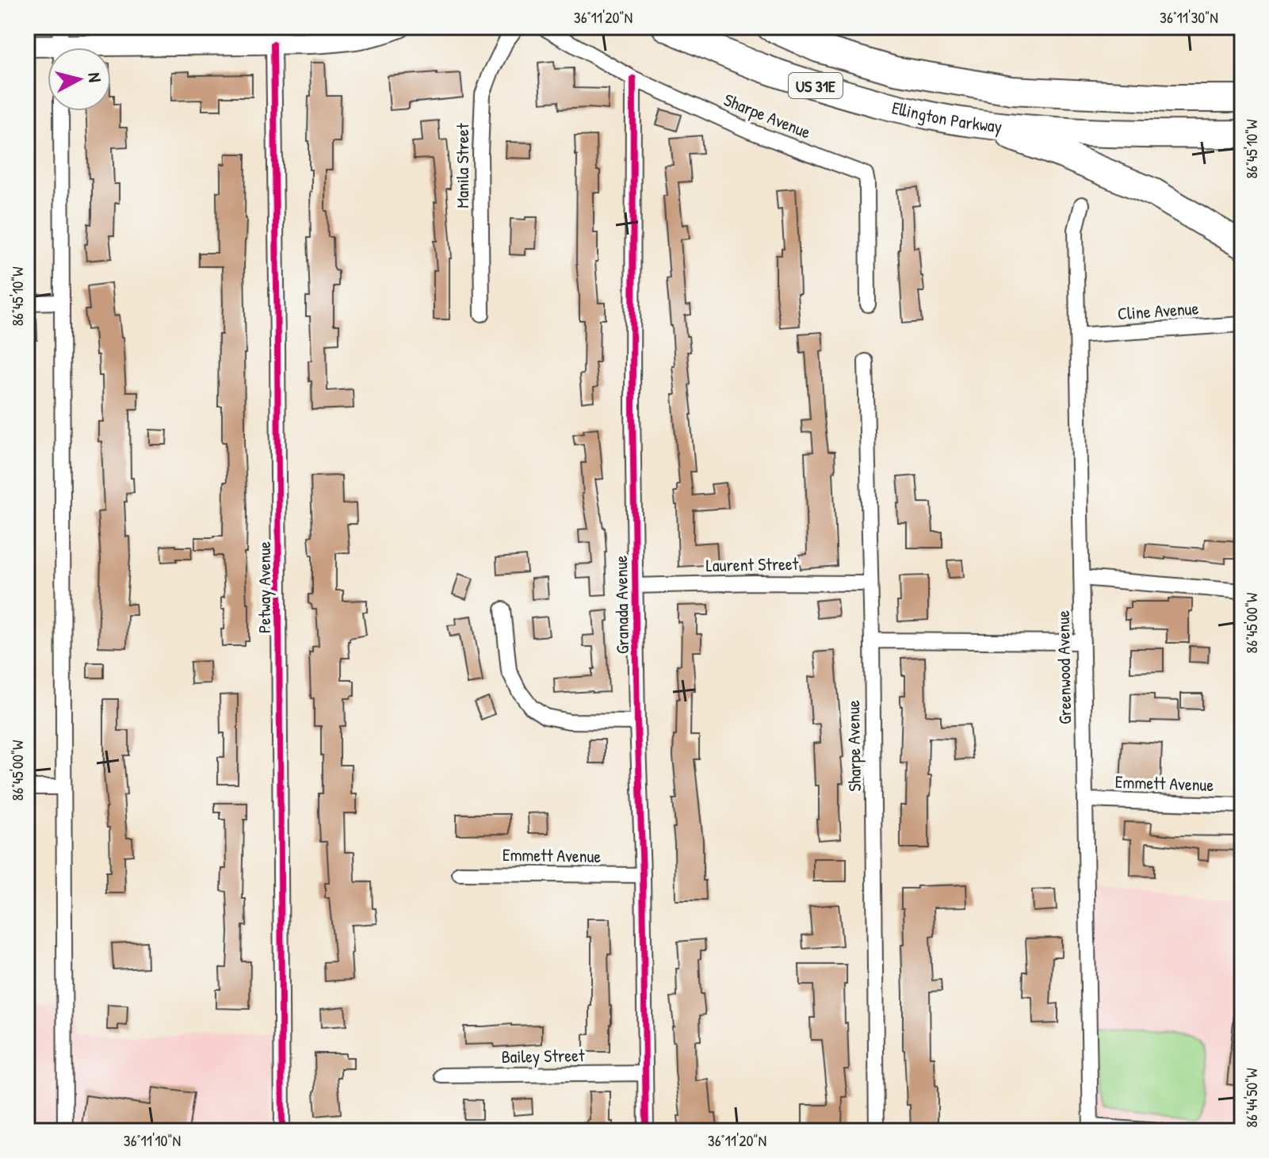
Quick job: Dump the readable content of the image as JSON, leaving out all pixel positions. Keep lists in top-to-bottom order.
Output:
{
  "streets": {
    "highway": ["US 31E", "Ellington Parkway"],
    "street": [
      "Sharpe Avenue",
      "Manila Street",
      "Cline Avenue",
      "Laurent Street",
      "Petway Avenue",
      "Granada Avenue",
      "Greenwood Avenue",
      "Emmett Avenue",
      "Bailey Street"
    ]
  },
  "crossings": [
    ["Sharpe Avenue", "Laurent Street"],
    ["Sharpe Avenue", "Granada Avenue"],
    ["Cline Avenue", "Greenwood Avenue"],
    ["Laurent Street", "Granada Avenue"],
    ["Granada Avenue", "Emmett Avenue"],
    ["Granada Avenue", "Bailey Street"],
    ["Greenwood Avenue", "Emmett Avenue"]
  ],
  "north": "right",
  "coordinates": [
    "36°11'20\"N",
    "36°11'30\"N",
    "86°45'10\"W",
    "86°45'00\"W",
    "86°44'50\"W",
    "36°11'10\"N"
  ]
}
